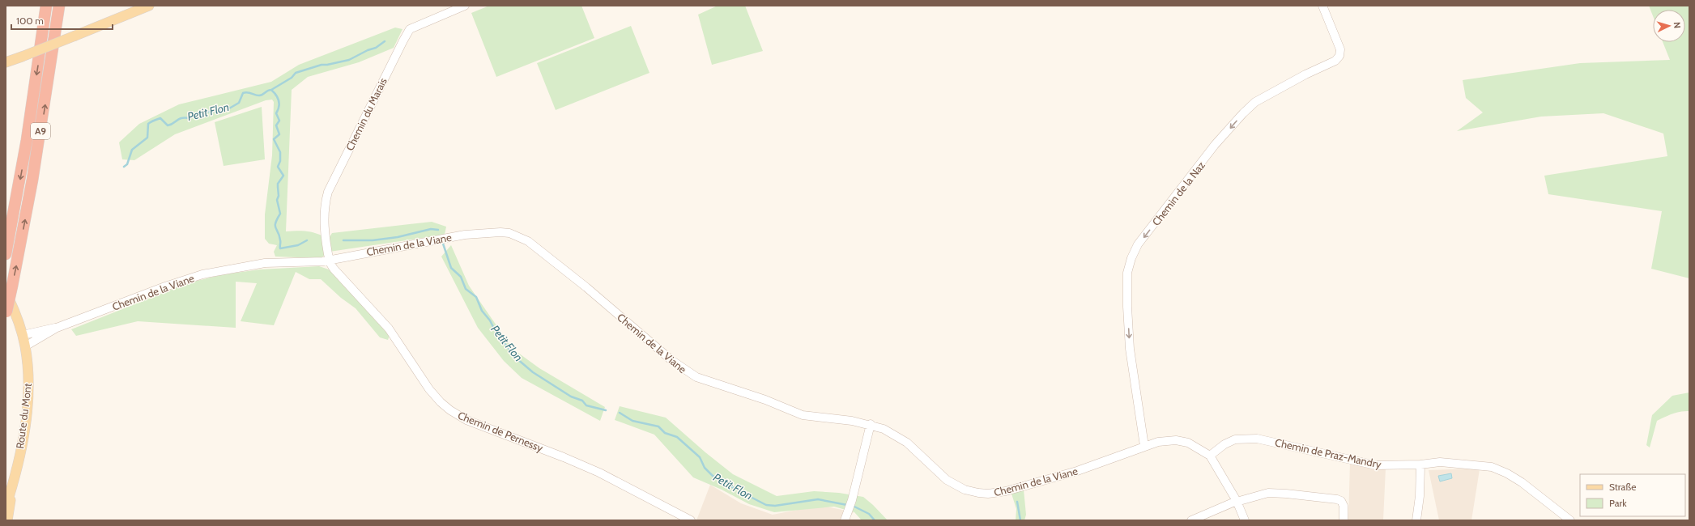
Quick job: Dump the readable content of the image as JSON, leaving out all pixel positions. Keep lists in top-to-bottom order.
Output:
{
  "streets": {
    "highway": ["A9"],
    "main road": ["Route du Mont"],
    "street": [
      "Chemin du Marais",
      "Chemin de la Naz",
      "Chemin de la Viane",
      "Chemin de Pernessy",
      "Chemin de Praz-Mandry"
    ]
  },
  "crossings": [
    ["Chemin du Marais", "Chemin de la Viane"],
    ["Chemin du Marais", "Chemin de Pernessy"],
    ["A9", "Route du Mont"],
    ["Chemin de la Naz", "Chemin de la Viane"],
    ["Chemin de la Viane", "Route du Mont"],
    ["Chemin de la Viane", "Chemin de Pernessy"],
    ["Chemin de la Viane", "Chemin de Praz-Mandry"]
  ],
  "one_way": ["Chemin de la Naz"],
  "water": ["Petit Flon"],
  "legend": ["Straße", "Park"],
  "scale_bar": "100 m",
  "north": "right"
}
